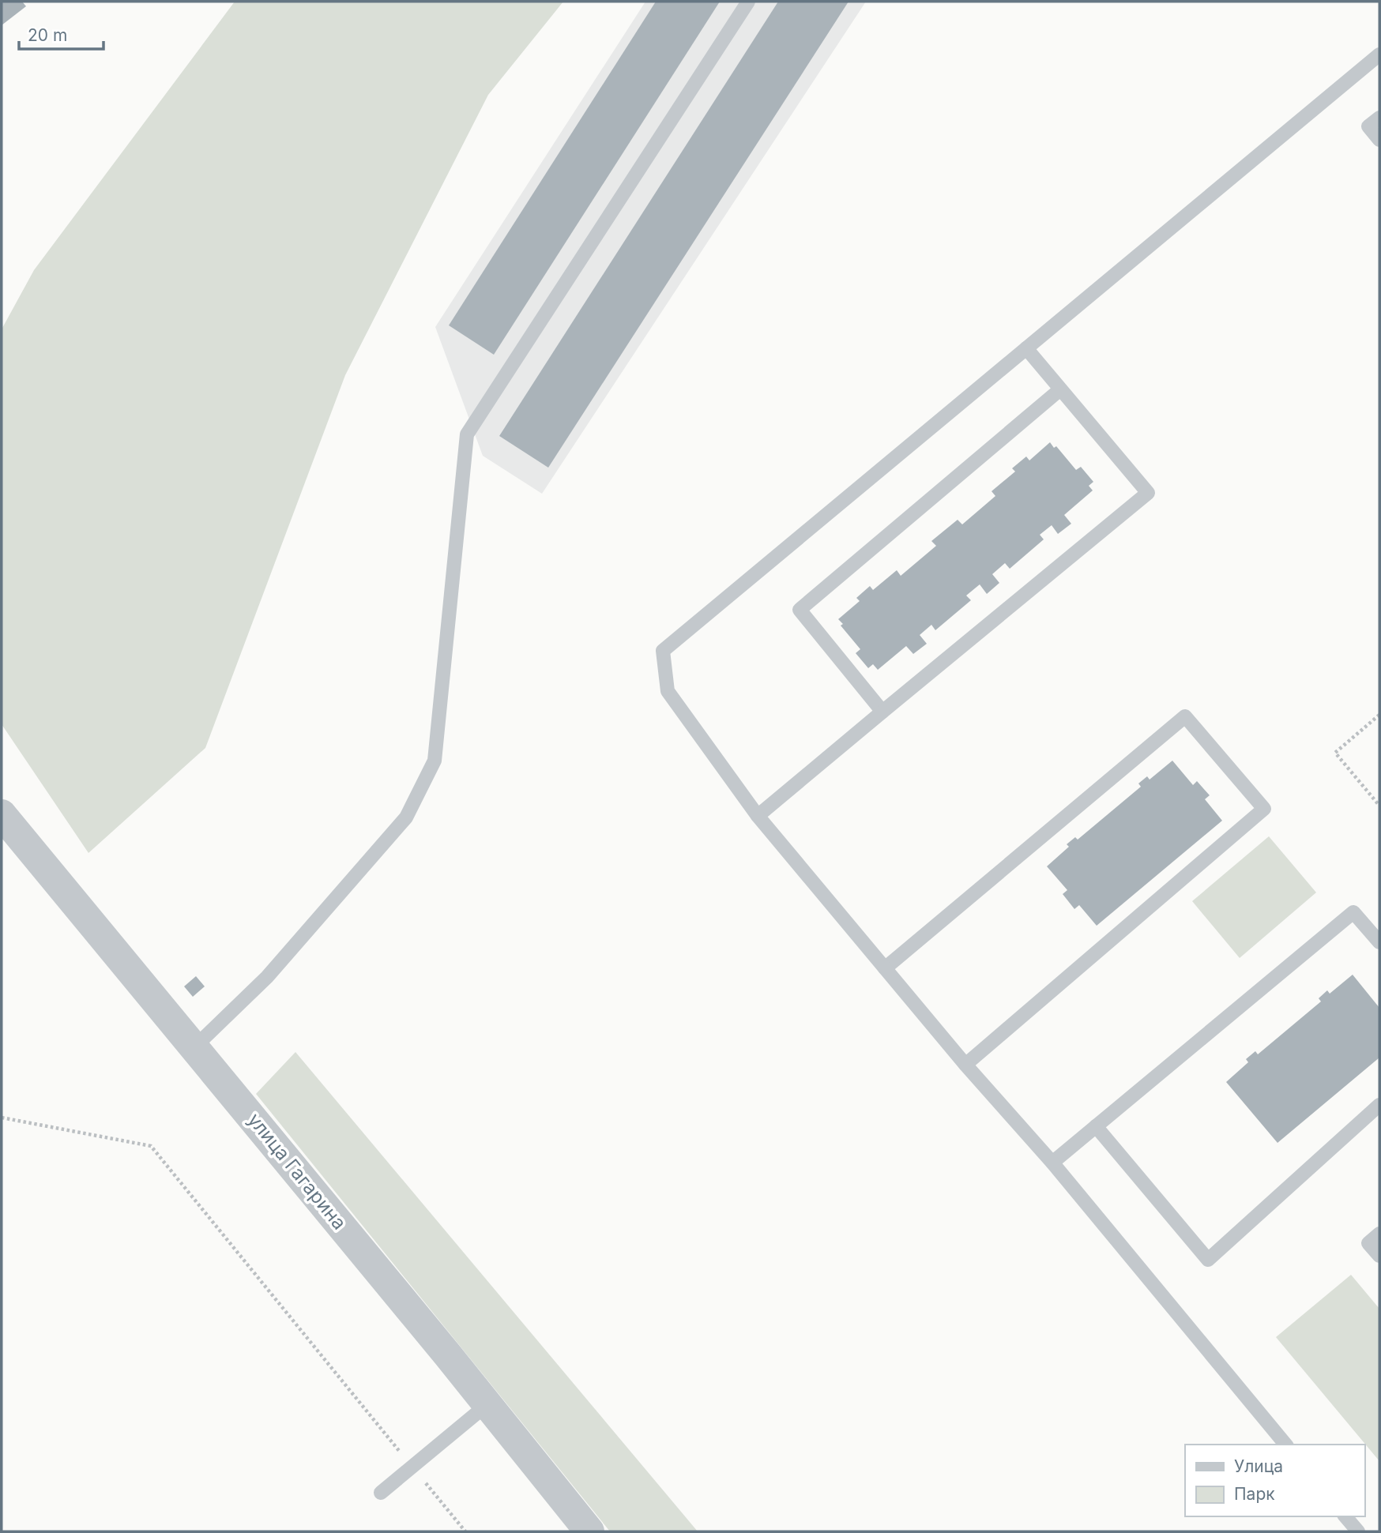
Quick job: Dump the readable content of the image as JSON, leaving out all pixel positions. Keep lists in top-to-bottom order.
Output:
{
  "streets": {
    "street": ["улица Гагарина"]
  },
  "legend": ["Улица", "Парк"],
  "scale_bar": "20 m"
}
